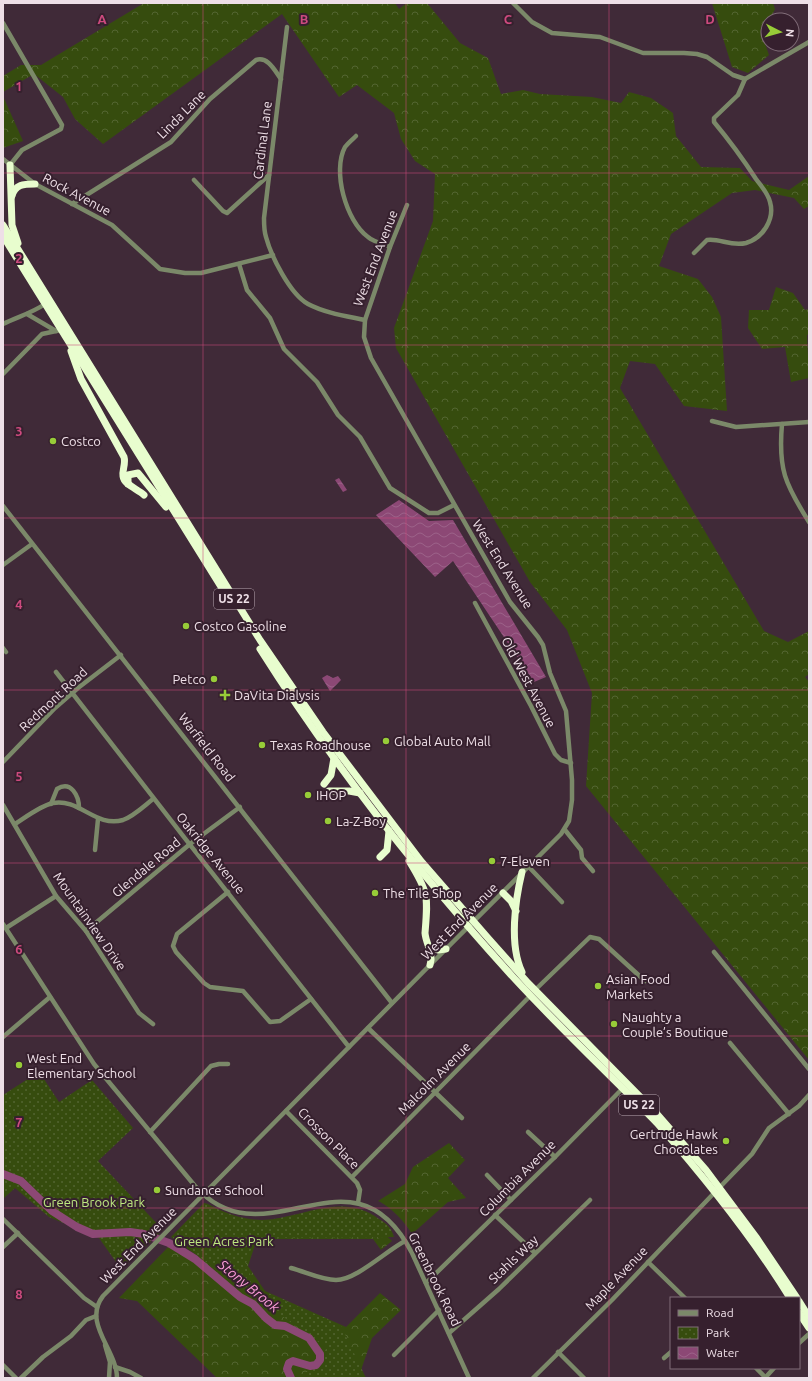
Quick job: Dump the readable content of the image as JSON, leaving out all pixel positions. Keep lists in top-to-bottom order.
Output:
{
  "streets": {
    "highway": ["US 22"],
    "street": [
      "Linda Lane",
      "Cardinal Lane",
      "Rock Avenue",
      "West End Avenue",
      "Old West Avenue",
      "Redmont Road",
      "Warfield Road",
      "Oakridge Avenue",
      "Glendale Road",
      "Mountainview Drive",
      "Malcolm Avenue",
      "Crosson Place",
      "Columbia Avenue",
      "Stahls Way",
      "Maple Avenue",
      "Greenbrook Road"
    ]
  },
  "crossings": [
    ["Linda Lane", "Cardinal Lane"],
    ["Linda Lane", "Rock Avenue"],
    ["Cardinal Lane", "Rock Avenue"],
    ["Cardinal Lane", "West End Avenue"],
    ["Rock Avenue", "West End Avenue"],
    ["West End Avenue", "US 22"],
    ["West End Avenue", "Old West Avenue"],
    ["West End Avenue", "Warfield Road"],
    ["West End Avenue", "Oakridge Avenue"],
    ["West End Avenue", "Crosson Place"],
    ["West End Avenue", "Greenbrook Road"],
    ["US 22", "Malcolm Avenue"],
    ["US 22", "Columbia Avenue"],
    ["US 22", "Maple Avenue"],
    ["Redmont Road", "Warfield Road"],
    ["Redmont Road", "Oakridge Avenue"],
    ["Warfield Road", "Glendale Road"],
    ["Oakridge Avenue", "Glendale Road"],
    ["Glendale Road", "Mountainview Drive"],
    ["Malcolm Avenue", "Crosson Place"],
    ["Crosson Place", "Greenbrook Road"],
    ["Columbia Avenue", "Greenbrook Road"],
    ["Stahls Way", "Greenbrook Road"]
  ],
  "water": ["Stony Brook"],
  "parks": ["Green Brook Park", "Green Acres Park"],
  "places": {
    "other": [
      "Costco",
      "Costco Gasoline",
      "Petco",
      "Global Auto Mall",
      "Texas Roadhouse",
      "IHOP",
      "La-Z-Boy",
      "7-Eleven",
      "The Tile Shop",
      "Asian Food Markets",
      "Naughty a Couple’s Boutique",
      "West End Elementary School",
      "Gertrude Hawk Chocolates",
      "Sundance School"
    ],
    "health": ["DaVita Dialysis"]
  },
  "legend": ["Road", "Park", "Water"],
  "north": "right",
  "grid": {
    "columns": [
      "A",
      "B",
      "C",
      "D"
    ],
    "rows": [
      "1",
      "2",
      "3",
      "4",
      "5",
      "6",
      "7",
      "8"
    ]
  }
}
